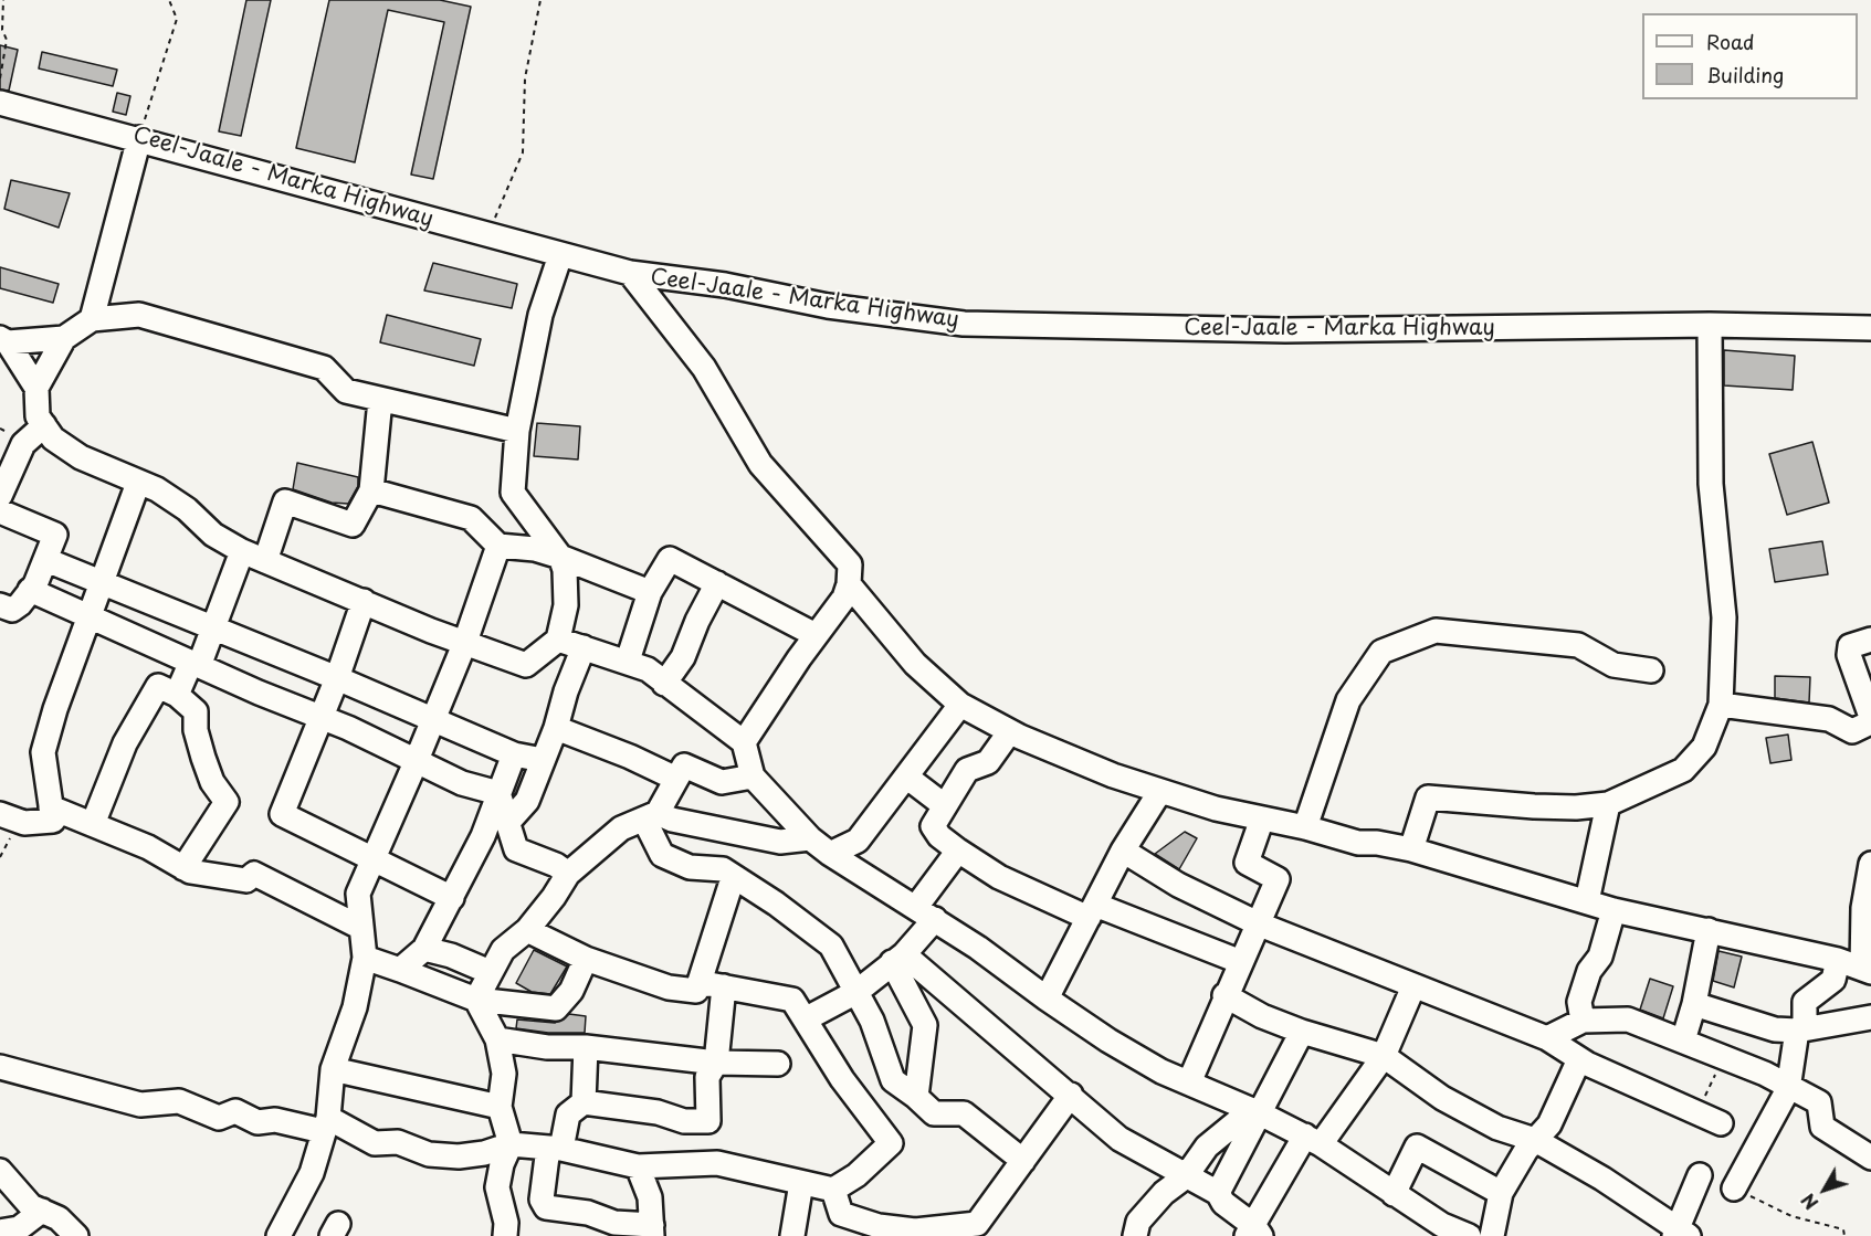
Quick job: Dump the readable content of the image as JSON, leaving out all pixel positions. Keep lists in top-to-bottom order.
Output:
{
  "streets": {
    "street": ["Ceel-Jaale - Marka Highway"]
  },
  "legend": ["Road", "Building"],
  "north": "bottom left"
}
